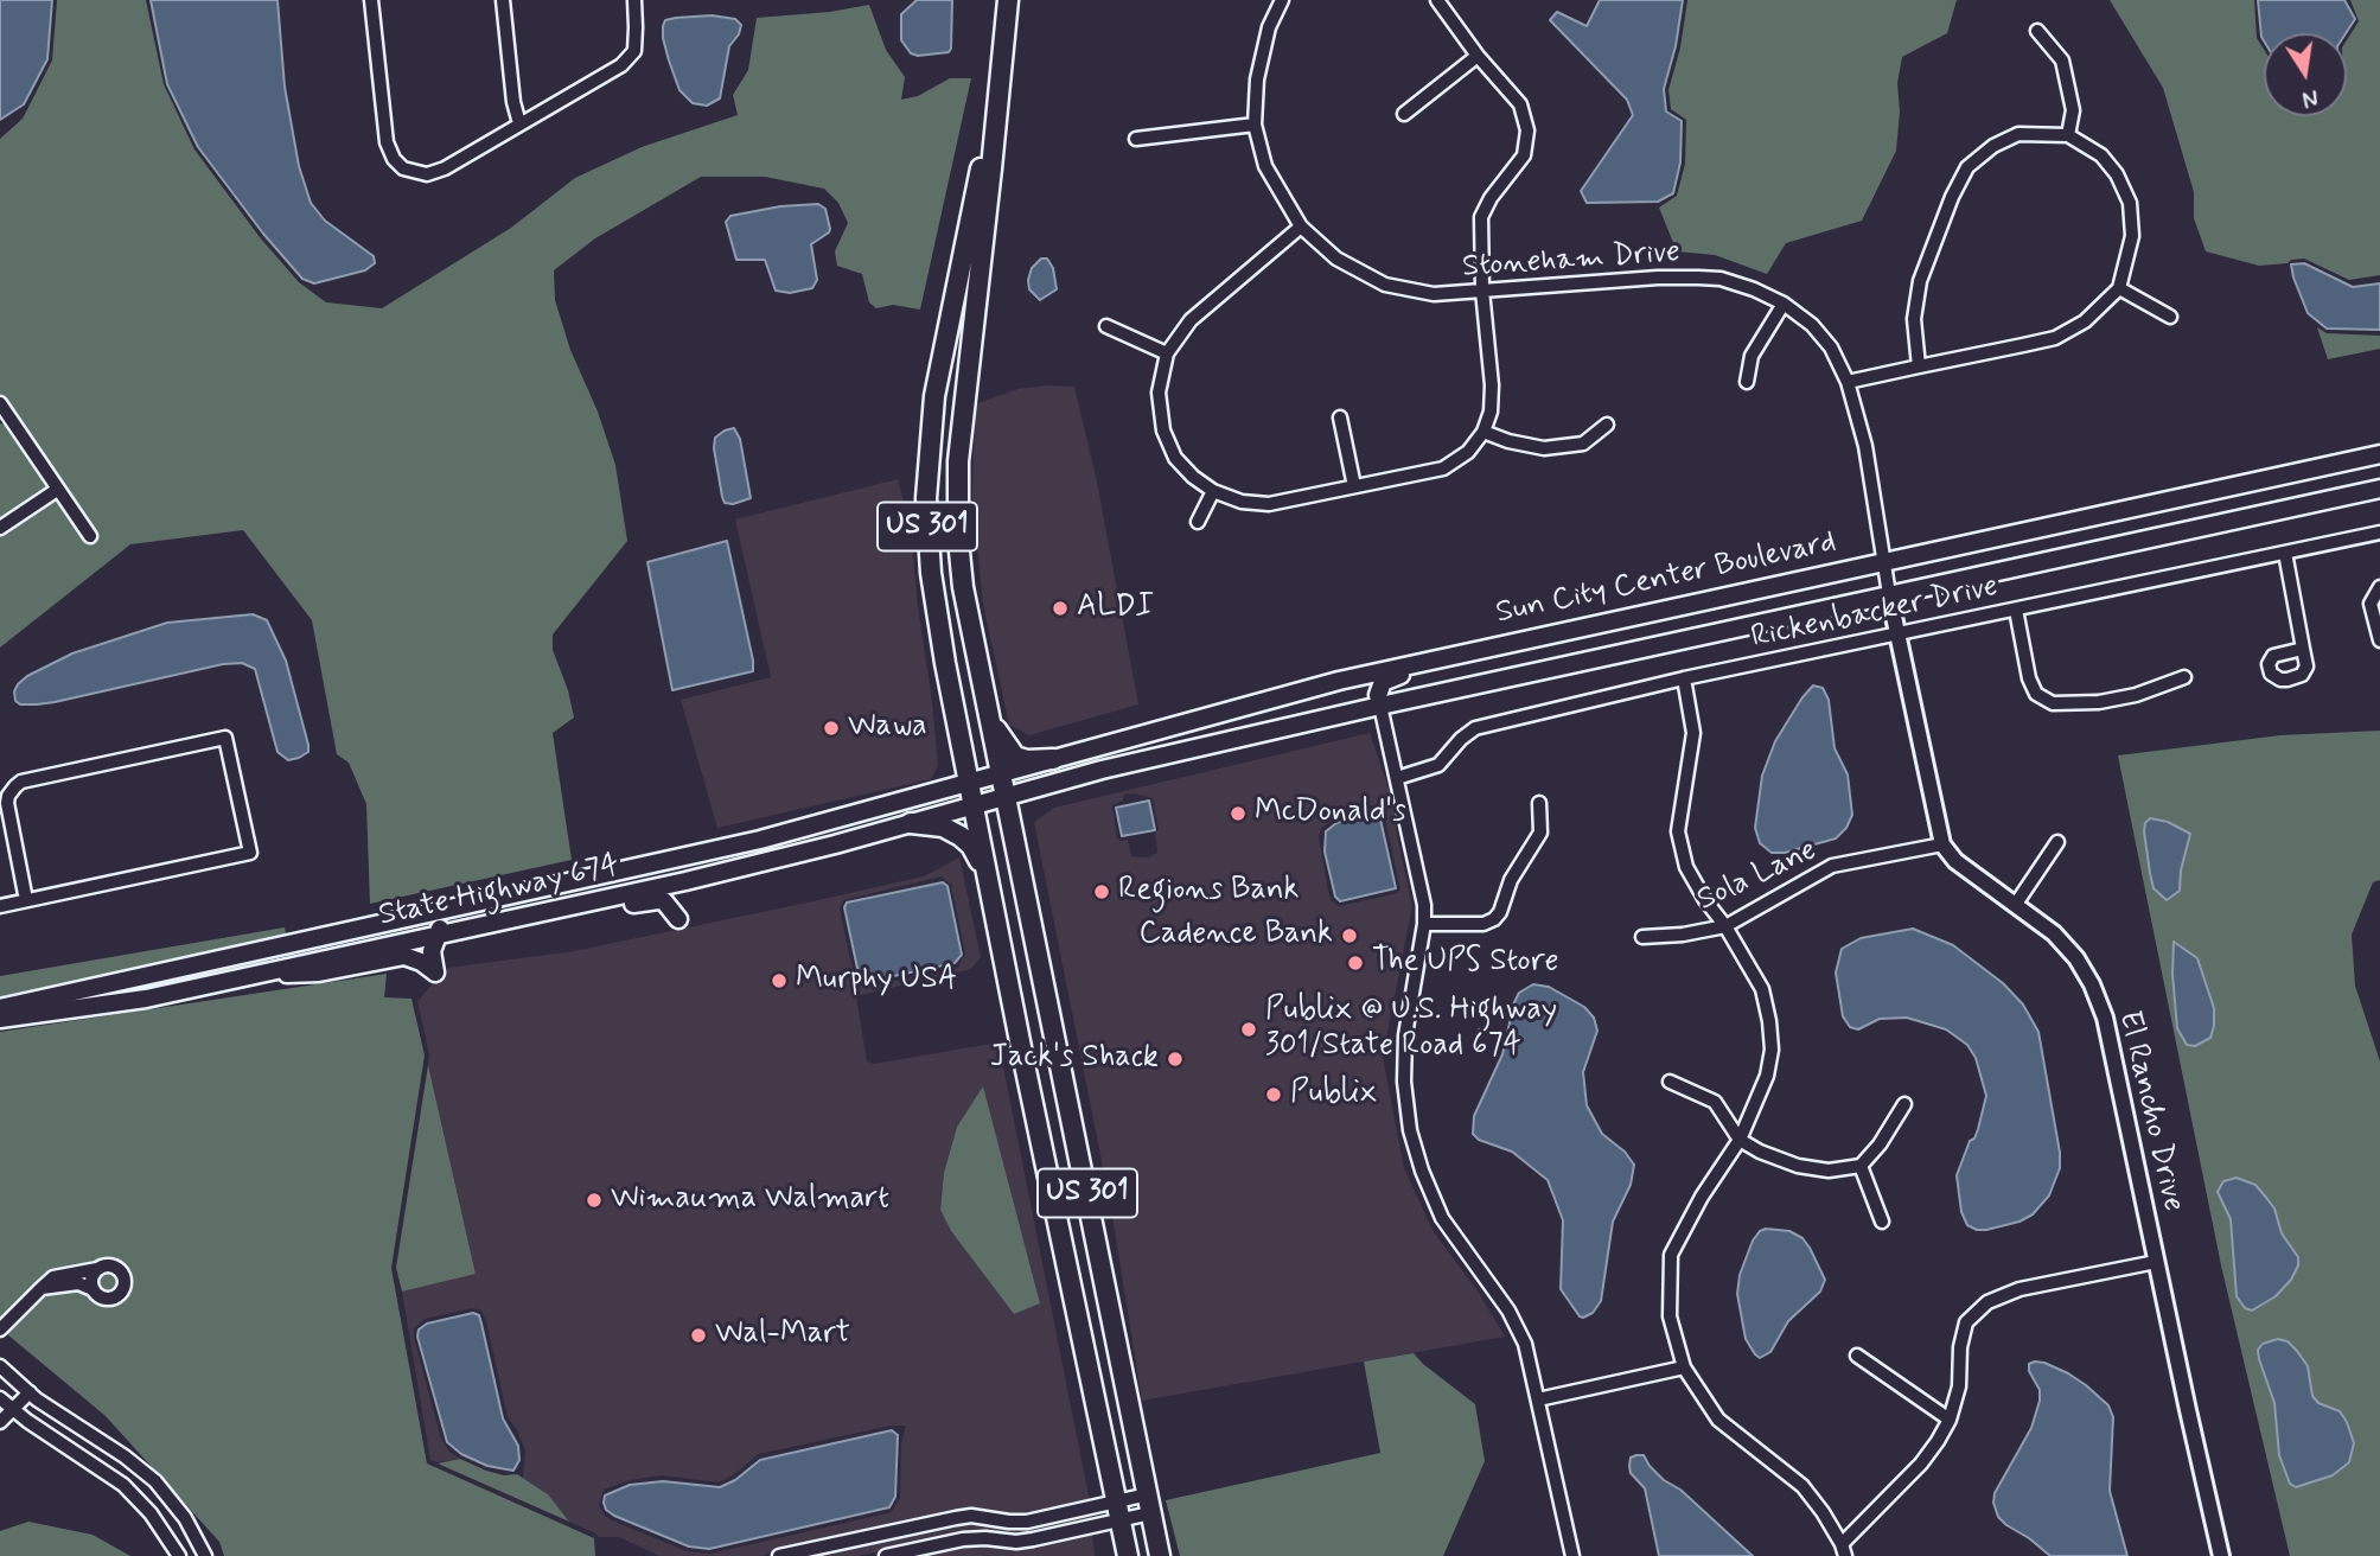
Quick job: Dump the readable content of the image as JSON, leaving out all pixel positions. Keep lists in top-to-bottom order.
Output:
{
  "streets": {
    "main road": ["US 301", "Sun City Center Boulevard", "State Highway 674"],
    "street": [
      "Stoneham Drive",
      "Rickenbacker Drive",
      "Sola Lane",
      "El Rancho Drive"
    ]
  },
  "crossings": [
    ["Stoneham Drive", "Sun City Center Boulevard"],
    ["US 301", "Sun City Center Boulevard"],
    ["US 301", "State Highway 674"],
    ["Sun City Center Boulevard", "State Highway 674"],
    ["Sola Lane", "El Rancho Drive"]
  ],
  "places": [
    "ALDI",
    "Wawa",
    "McDonald's",
    "Regions Bank",
    "Cadence Bank",
    "The UPS Store",
    "Murphy USA",
    "Publix @ U.S. Highway 301/State Road 674",
    "Jack's Shack",
    "Publix",
    "Wimauma Walmart",
    "Wal-Mart"
  ],
  "north": "bottom"
}
